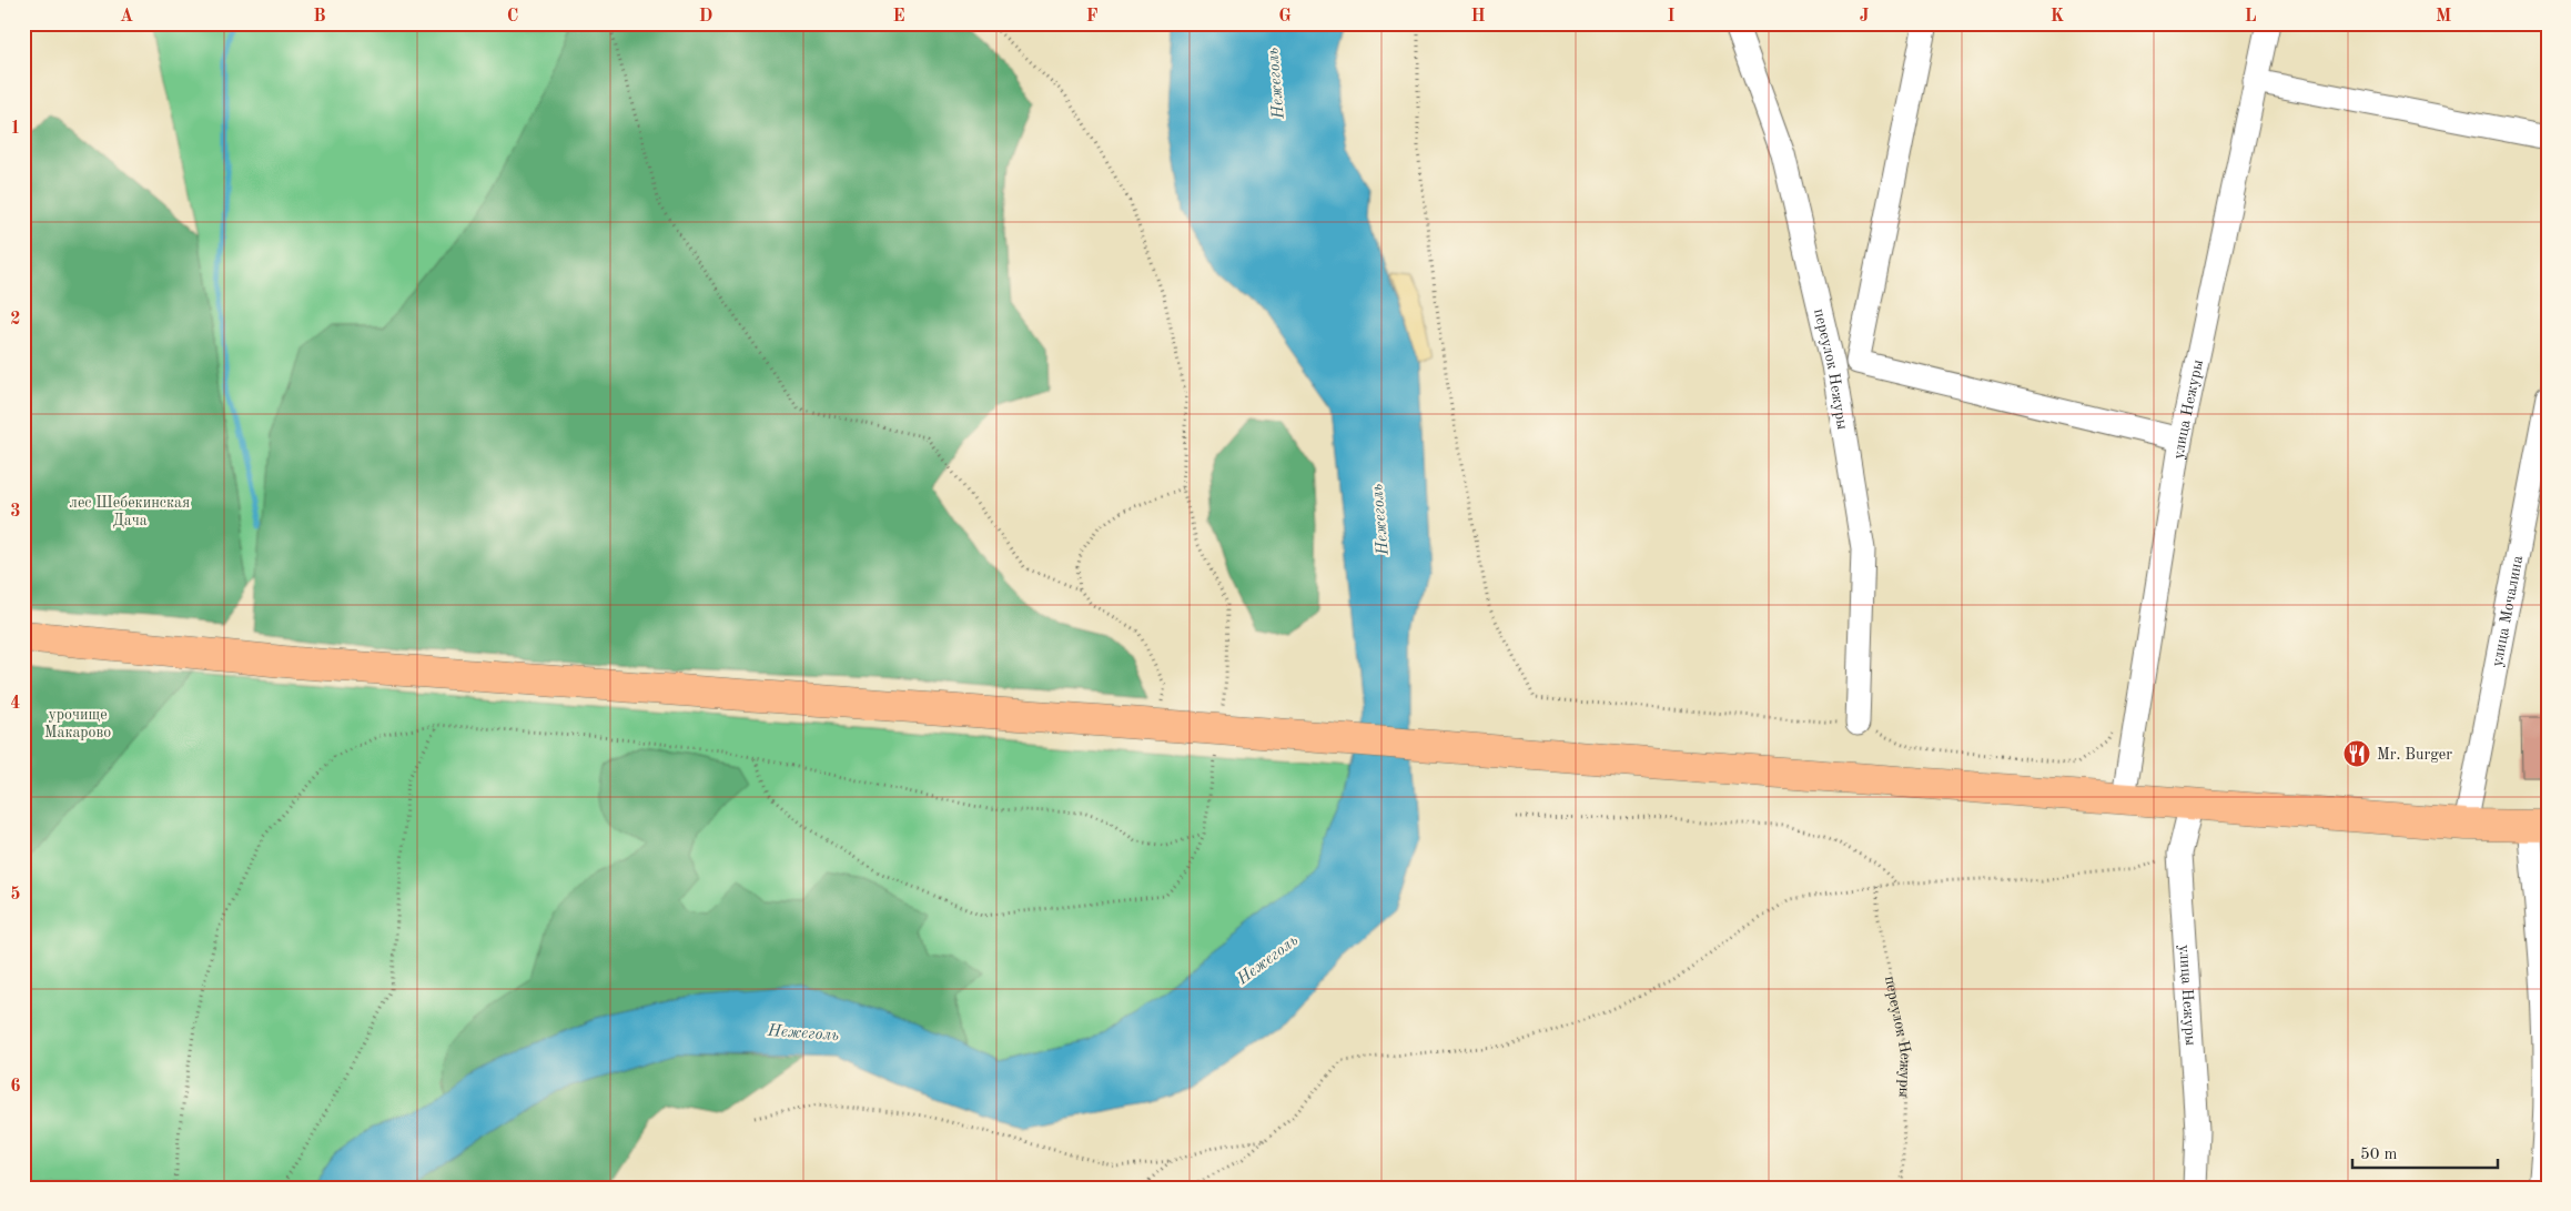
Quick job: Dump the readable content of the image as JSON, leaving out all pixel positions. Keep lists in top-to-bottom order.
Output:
{
  "streets": {
    "street": ["переулок Нежуры", "улица Нежуры", "улица Мочалина"]
  },
  "crossings": [
    ["переулок Нежуры", "улица Нежуры"]
  ],
  "water": ["Нежеголь"],
  "parks": ["лес Шебекинская Дача", "урочище Макарово"],
  "places": {
    "restaurant": ["Mr. Burger"]
  },
  "scale_bar": "50 m",
  "grid": {
    "columns": [
      "A",
      "B",
      "C",
      "D",
      "E",
      "F",
      "G",
      "H",
      "I",
      "J",
      "K",
      "L",
      "M"
    ],
    "rows": [
      "1",
      "2",
      "3",
      "4",
      "5",
      "6"
    ]
  }
}
